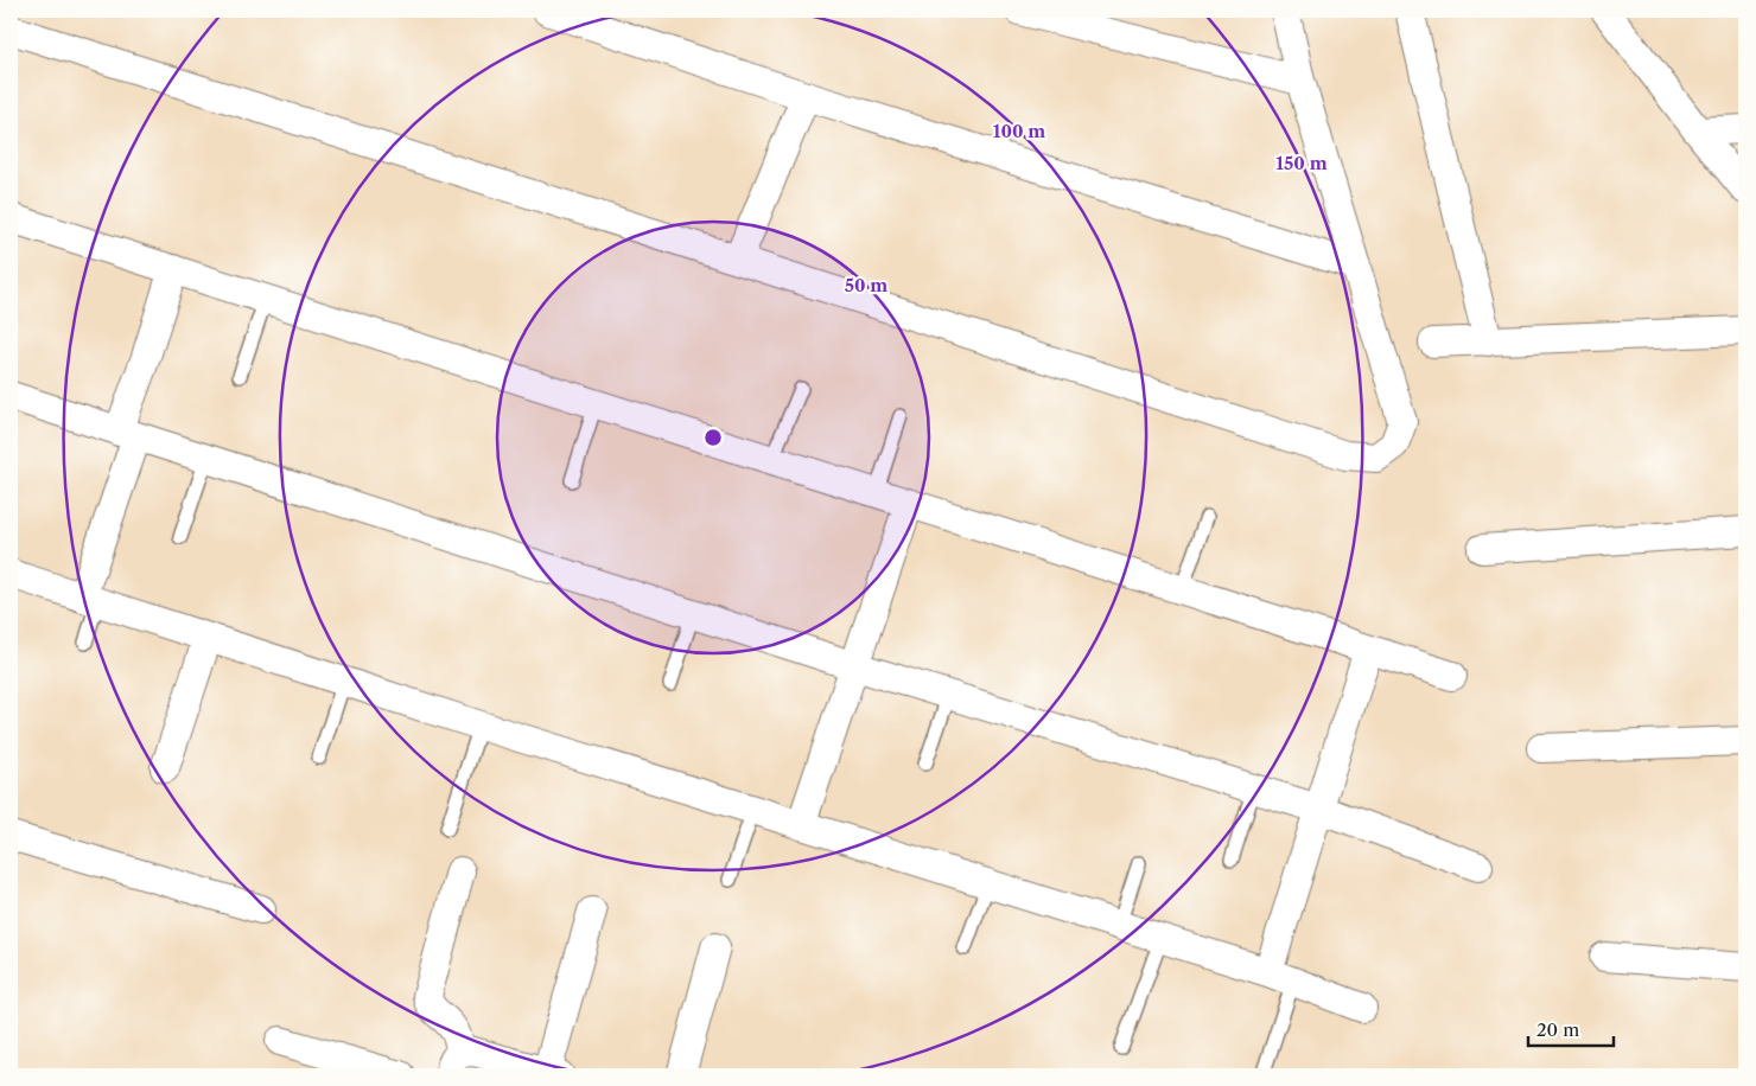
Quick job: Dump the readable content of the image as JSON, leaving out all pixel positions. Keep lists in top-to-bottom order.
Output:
{
  "scale_bar": "20 m",
  "rings": ["100 m", "150 m", "50 m"]
}
